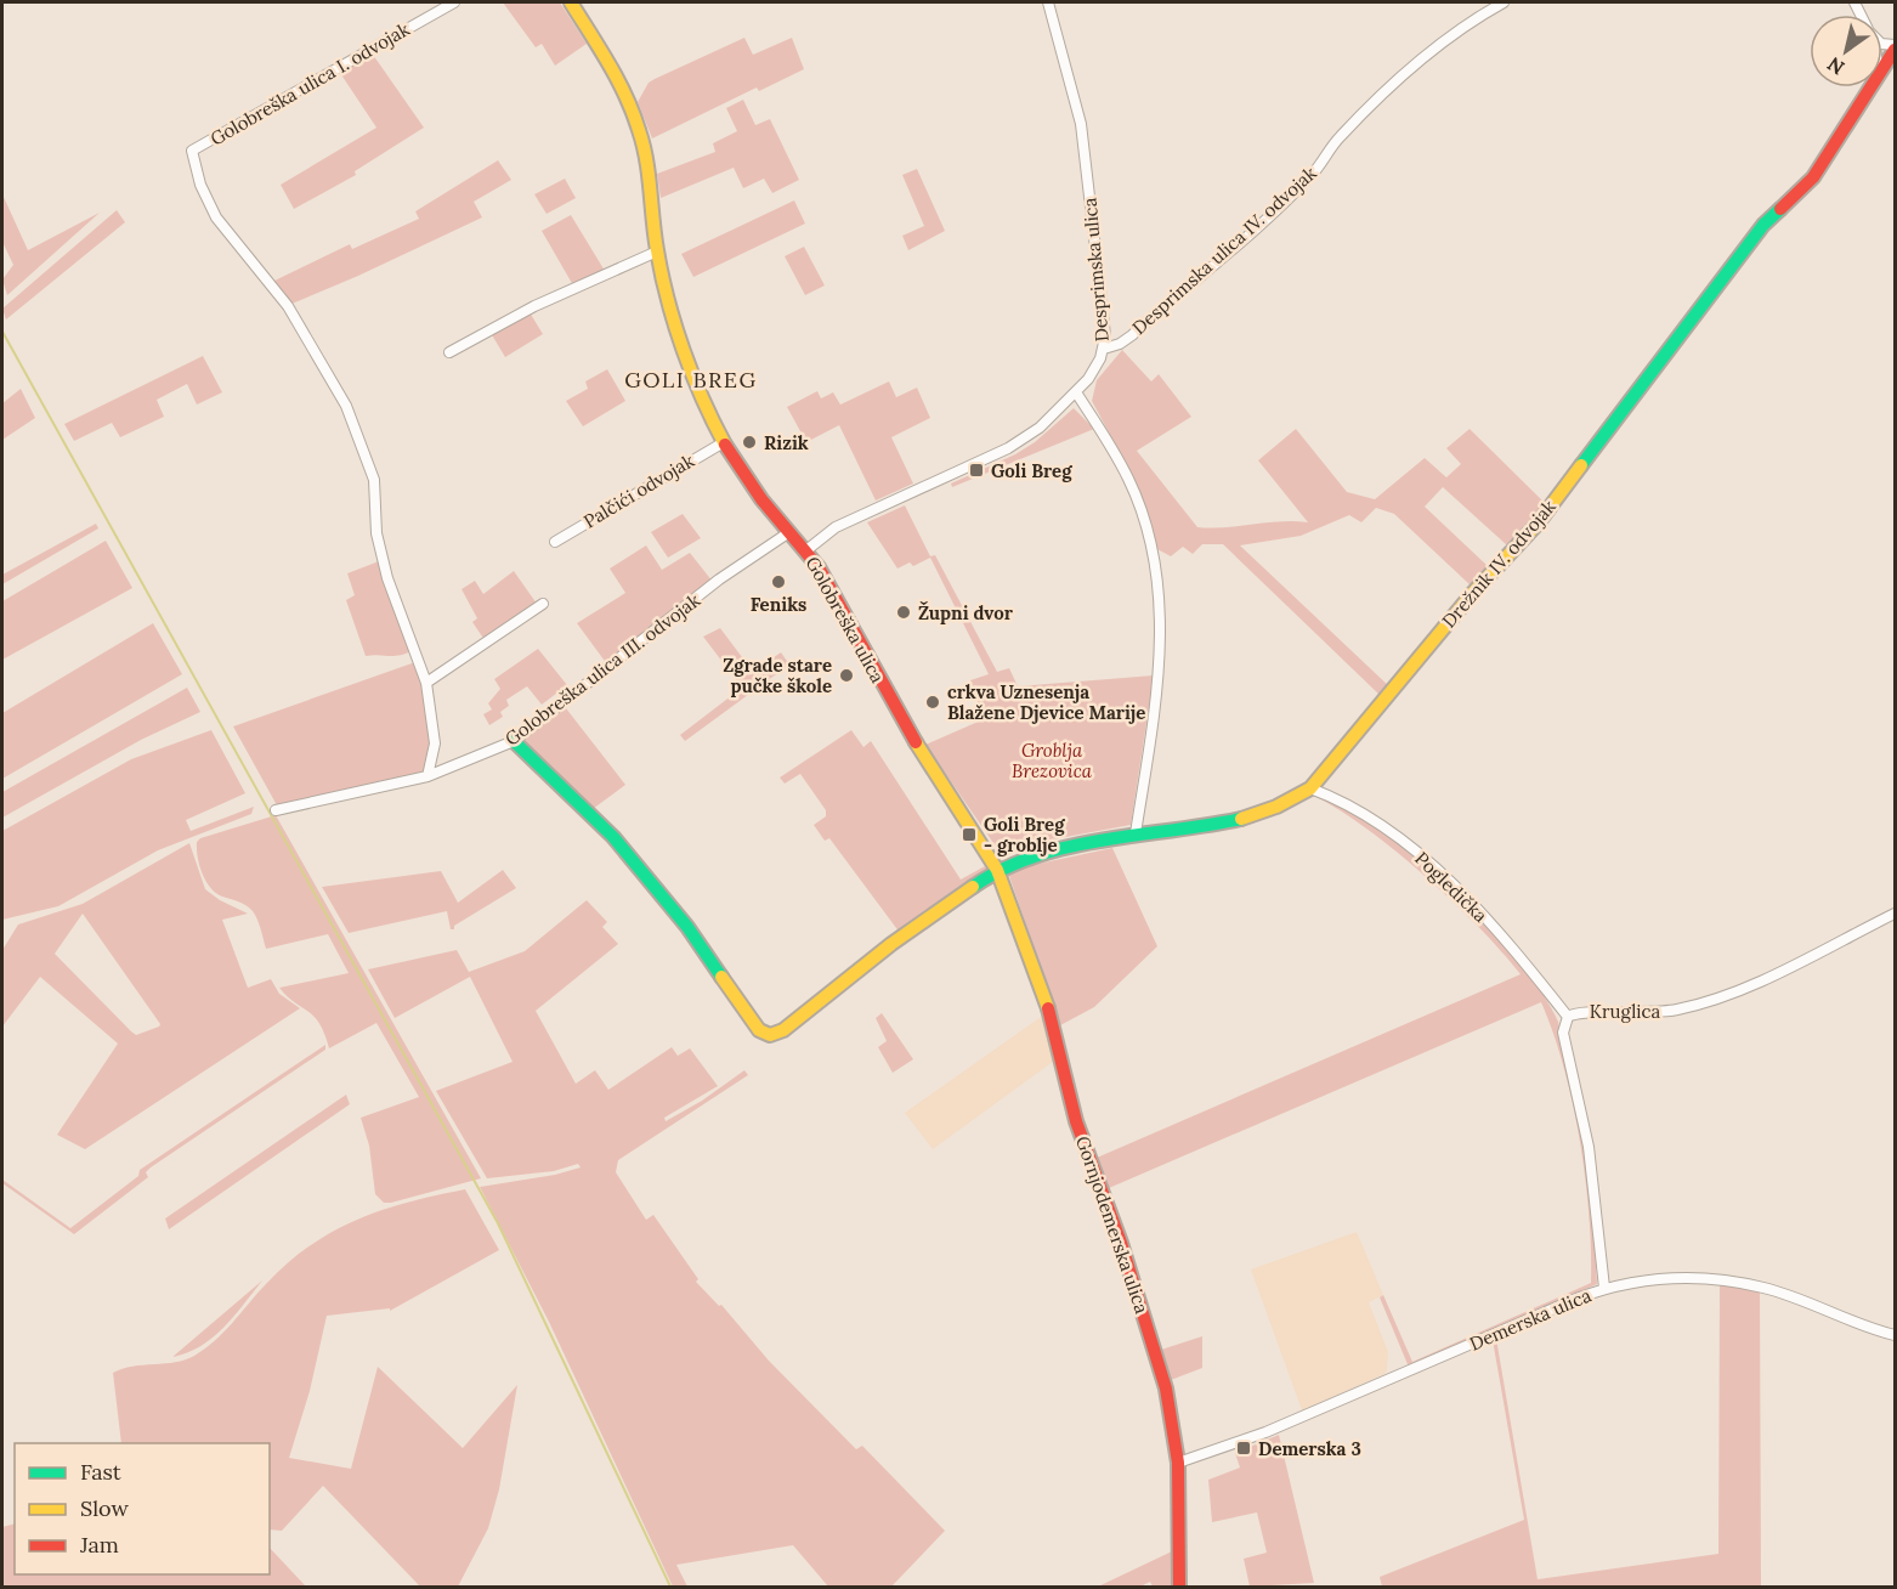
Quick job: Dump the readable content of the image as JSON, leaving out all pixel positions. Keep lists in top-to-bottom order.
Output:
{
  "streets": {
    "street": [
      "Golobreška ulica I. odvojak",
      "Desprimska ulica IV. odvojak",
      "Desprimska ulica",
      "Palčići odvojak",
      "Drežnik IV. odvojak",
      "Golobreška ulica",
      "Golobreška ulica III. odvojak",
      "Pogledička",
      "Kruglica",
      "Gornjodemerska ulica",
      "Demerska ulica"
    ]
  },
  "crossings": [
    ["Golobreška ulica I. odvojak", "Golobreška ulica III. odvojak"],
    ["Desprimska ulica IV. odvojak", "Desprimska ulica"],
    ["Desprimska ulica", "Golobreška ulica"],
    ["Palčići odvojak", "Golobreška ulica"],
    ["Drežnik IV. odvojak", "Golobreška ulica"],
    ["Drežnik IV. odvojak", "Golobreška ulica III. odvojak"],
    ["Drežnik IV. odvojak", "Pogledička"],
    ["Drežnik IV. odvojak", "Gornjodemerska ulica"],
    ["Golobreška ulica", "Golobreška ulica III. odvojak"],
    ["Golobreška ulica", "Gornjodemerska ulica"],
    ["Pogledička", "Kruglica"],
    ["Kruglica", "Demerska ulica"],
    ["Gornjodemerska ulica", "Demerska ulica"]
  ],
  "districts": ["GOLI BREG"],
  "parks": ["Groblja Brezovica"],
  "places": {
    "other": [
      "Rizik",
      "Feniks",
      "Župni dvor",
      "Zgrade stare pučke škole",
      "crkva Uznesenja Blažene Djevice Marije"
    ],
    "transit": ["Goli Breg", "Goli Breg - groblje", "Demerska 3"]
  },
  "legend": ["Fast", "Slow", "Jam"],
  "north": "bottom left"
}
